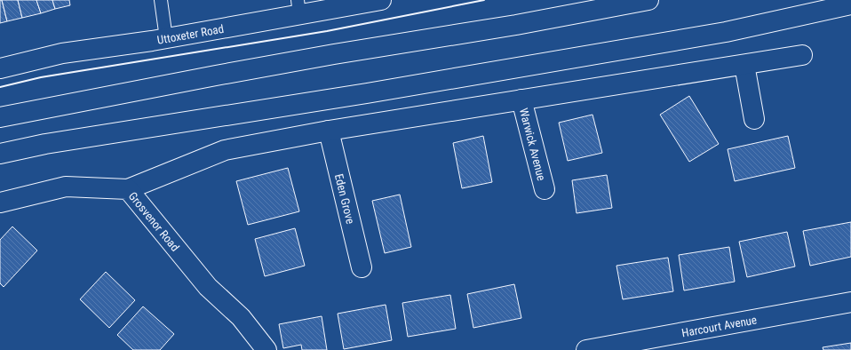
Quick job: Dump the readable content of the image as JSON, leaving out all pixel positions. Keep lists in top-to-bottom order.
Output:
{
  "streets": {
    "main road": [
      "Uttoxeter Road",
      "Warwick Avenue",
      "Eden Grove",
      "Grosvenor Road",
      "Harcourt Avenue"
    ]
  }
}
